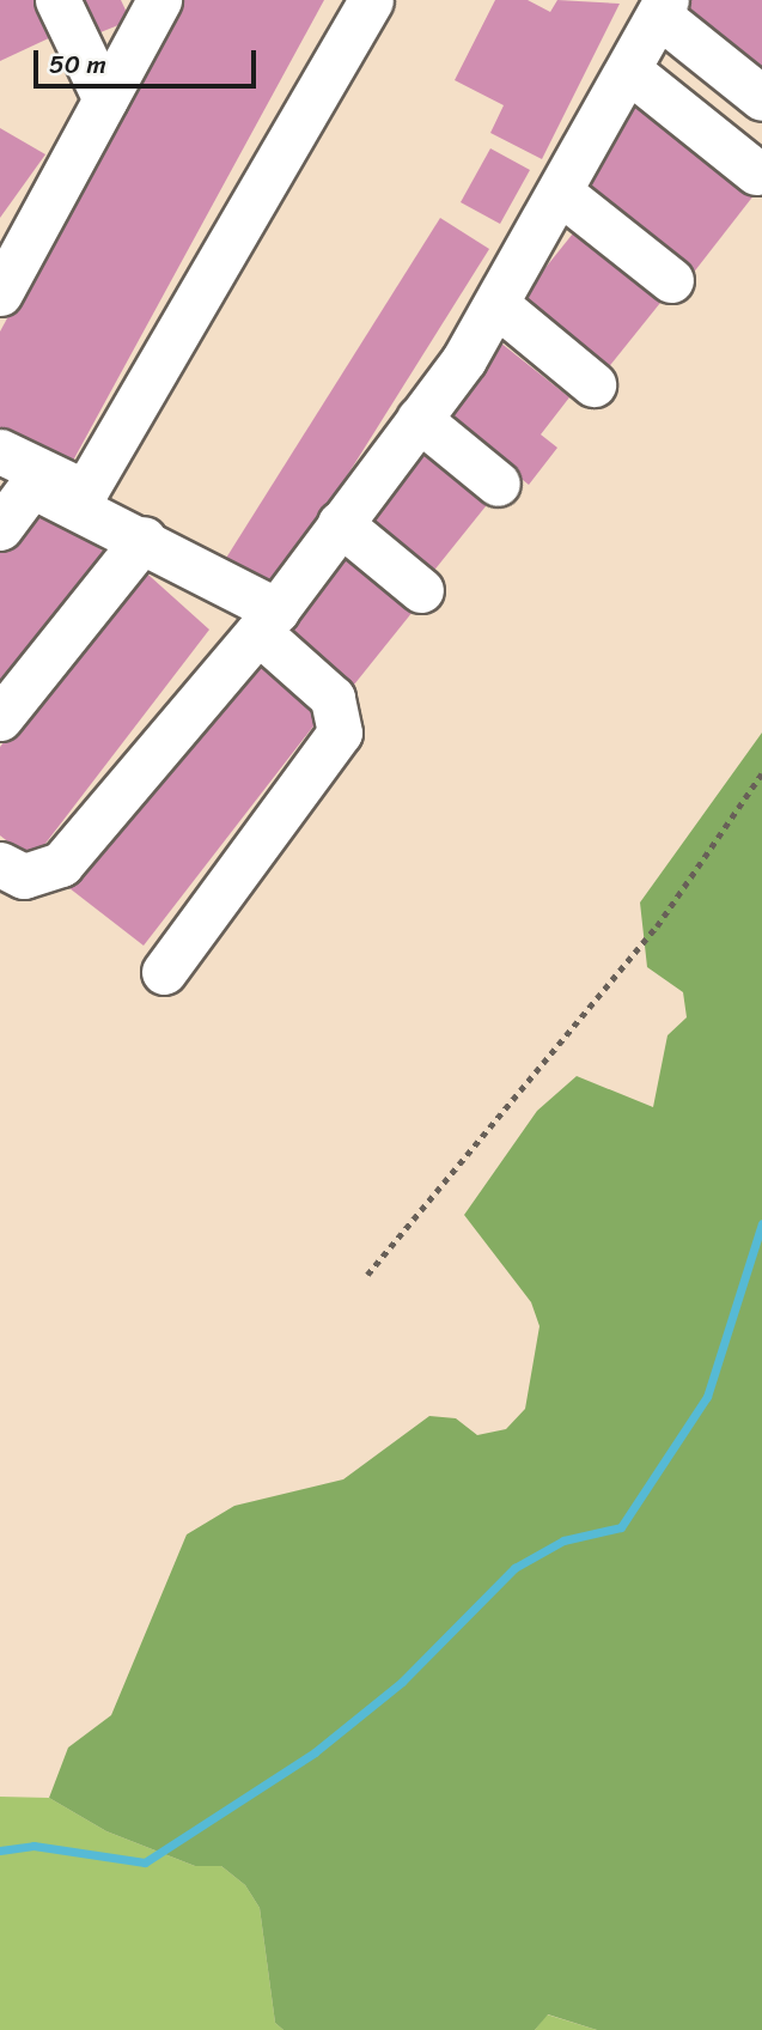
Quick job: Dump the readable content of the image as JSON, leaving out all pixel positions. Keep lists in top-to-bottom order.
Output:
{
  "scale_bar": "50 m"
}
